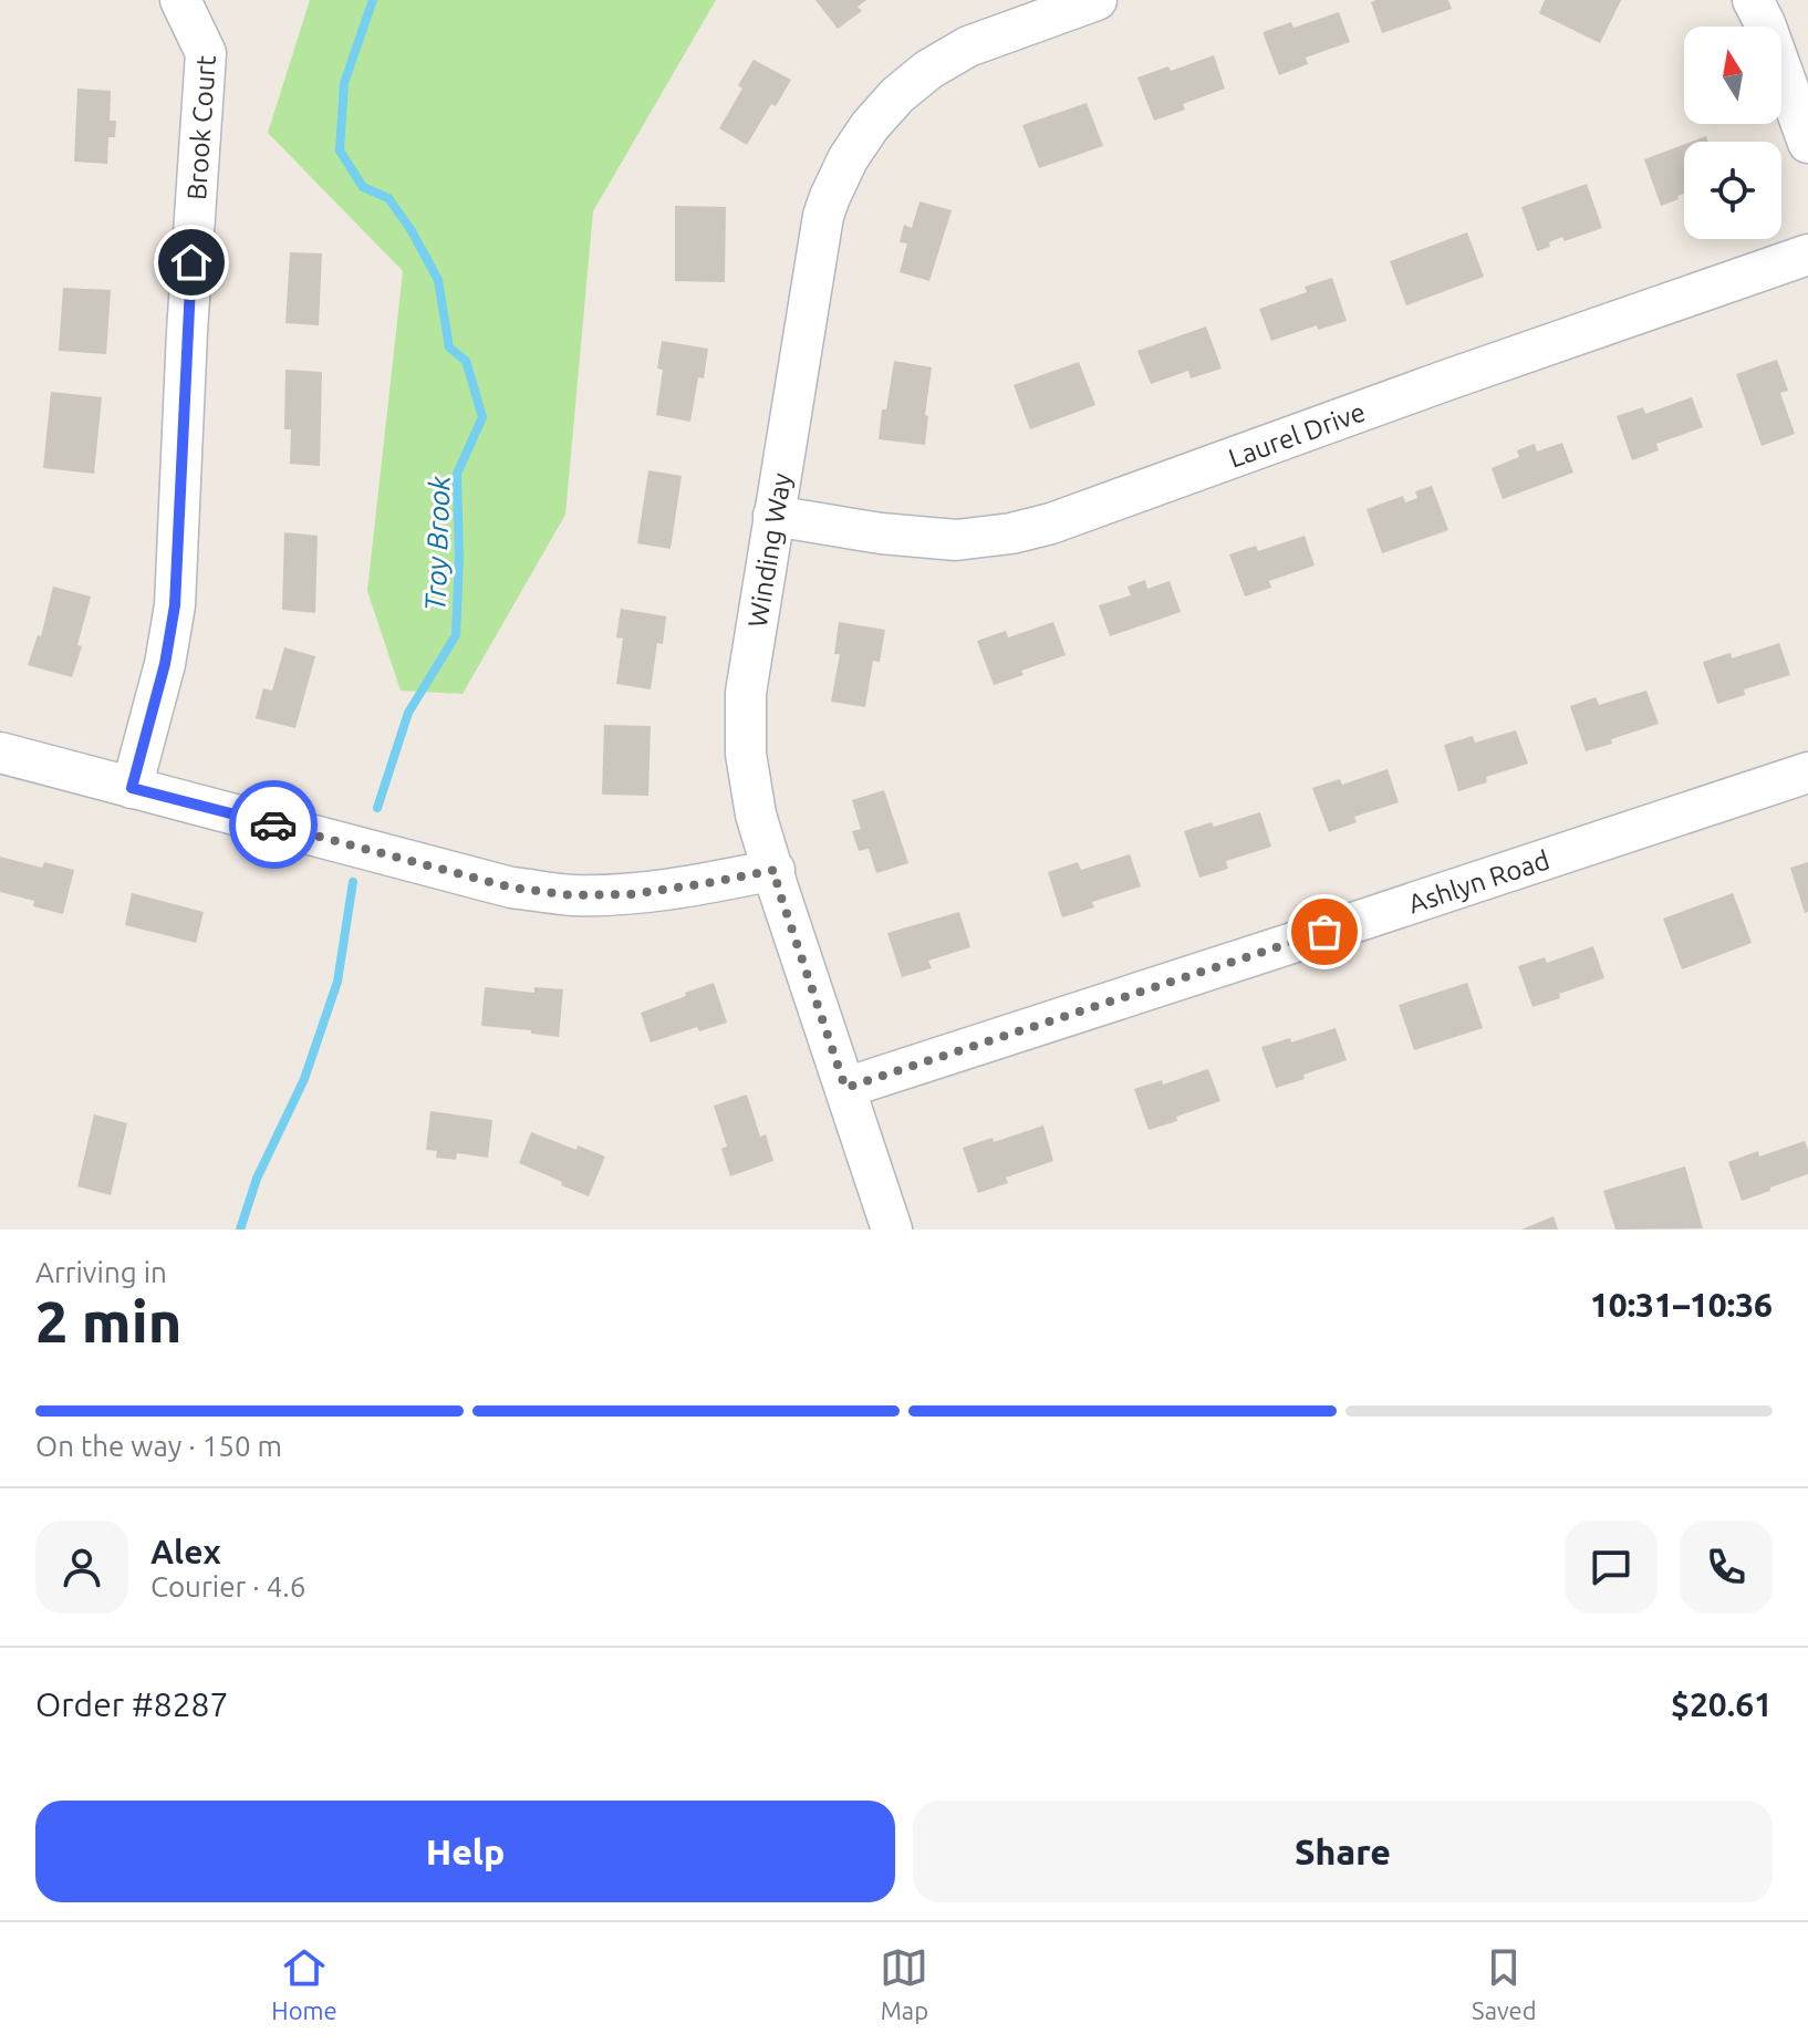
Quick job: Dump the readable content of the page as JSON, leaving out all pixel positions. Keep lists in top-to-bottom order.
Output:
{
  "streets": {
    "street": [
      "Brook Court",
      "Laurel Drive",
      "Winding Way",
      "Ashlyn Road"
    ]
  },
  "crossings": [
    ["Laurel Drive", "Winding Way"],
    ["Winding Way", "Ashlyn Road"]
  ],
  "water": ["Troy Brook"],
  "north": "top",
  "page": {
    "heading": ["2 min", "Arriving in", "10:31–10:36"],
    "panel": [
      "Alex",
      "Courier · 4.6",
      "Order #8287",
      "$20.61"
    ],
    "bar": "On the way · 150 m",
    "buttons": ["Help", "Share"],
    "tabs": ["Home", "Map", "Saved"]
  }
}
